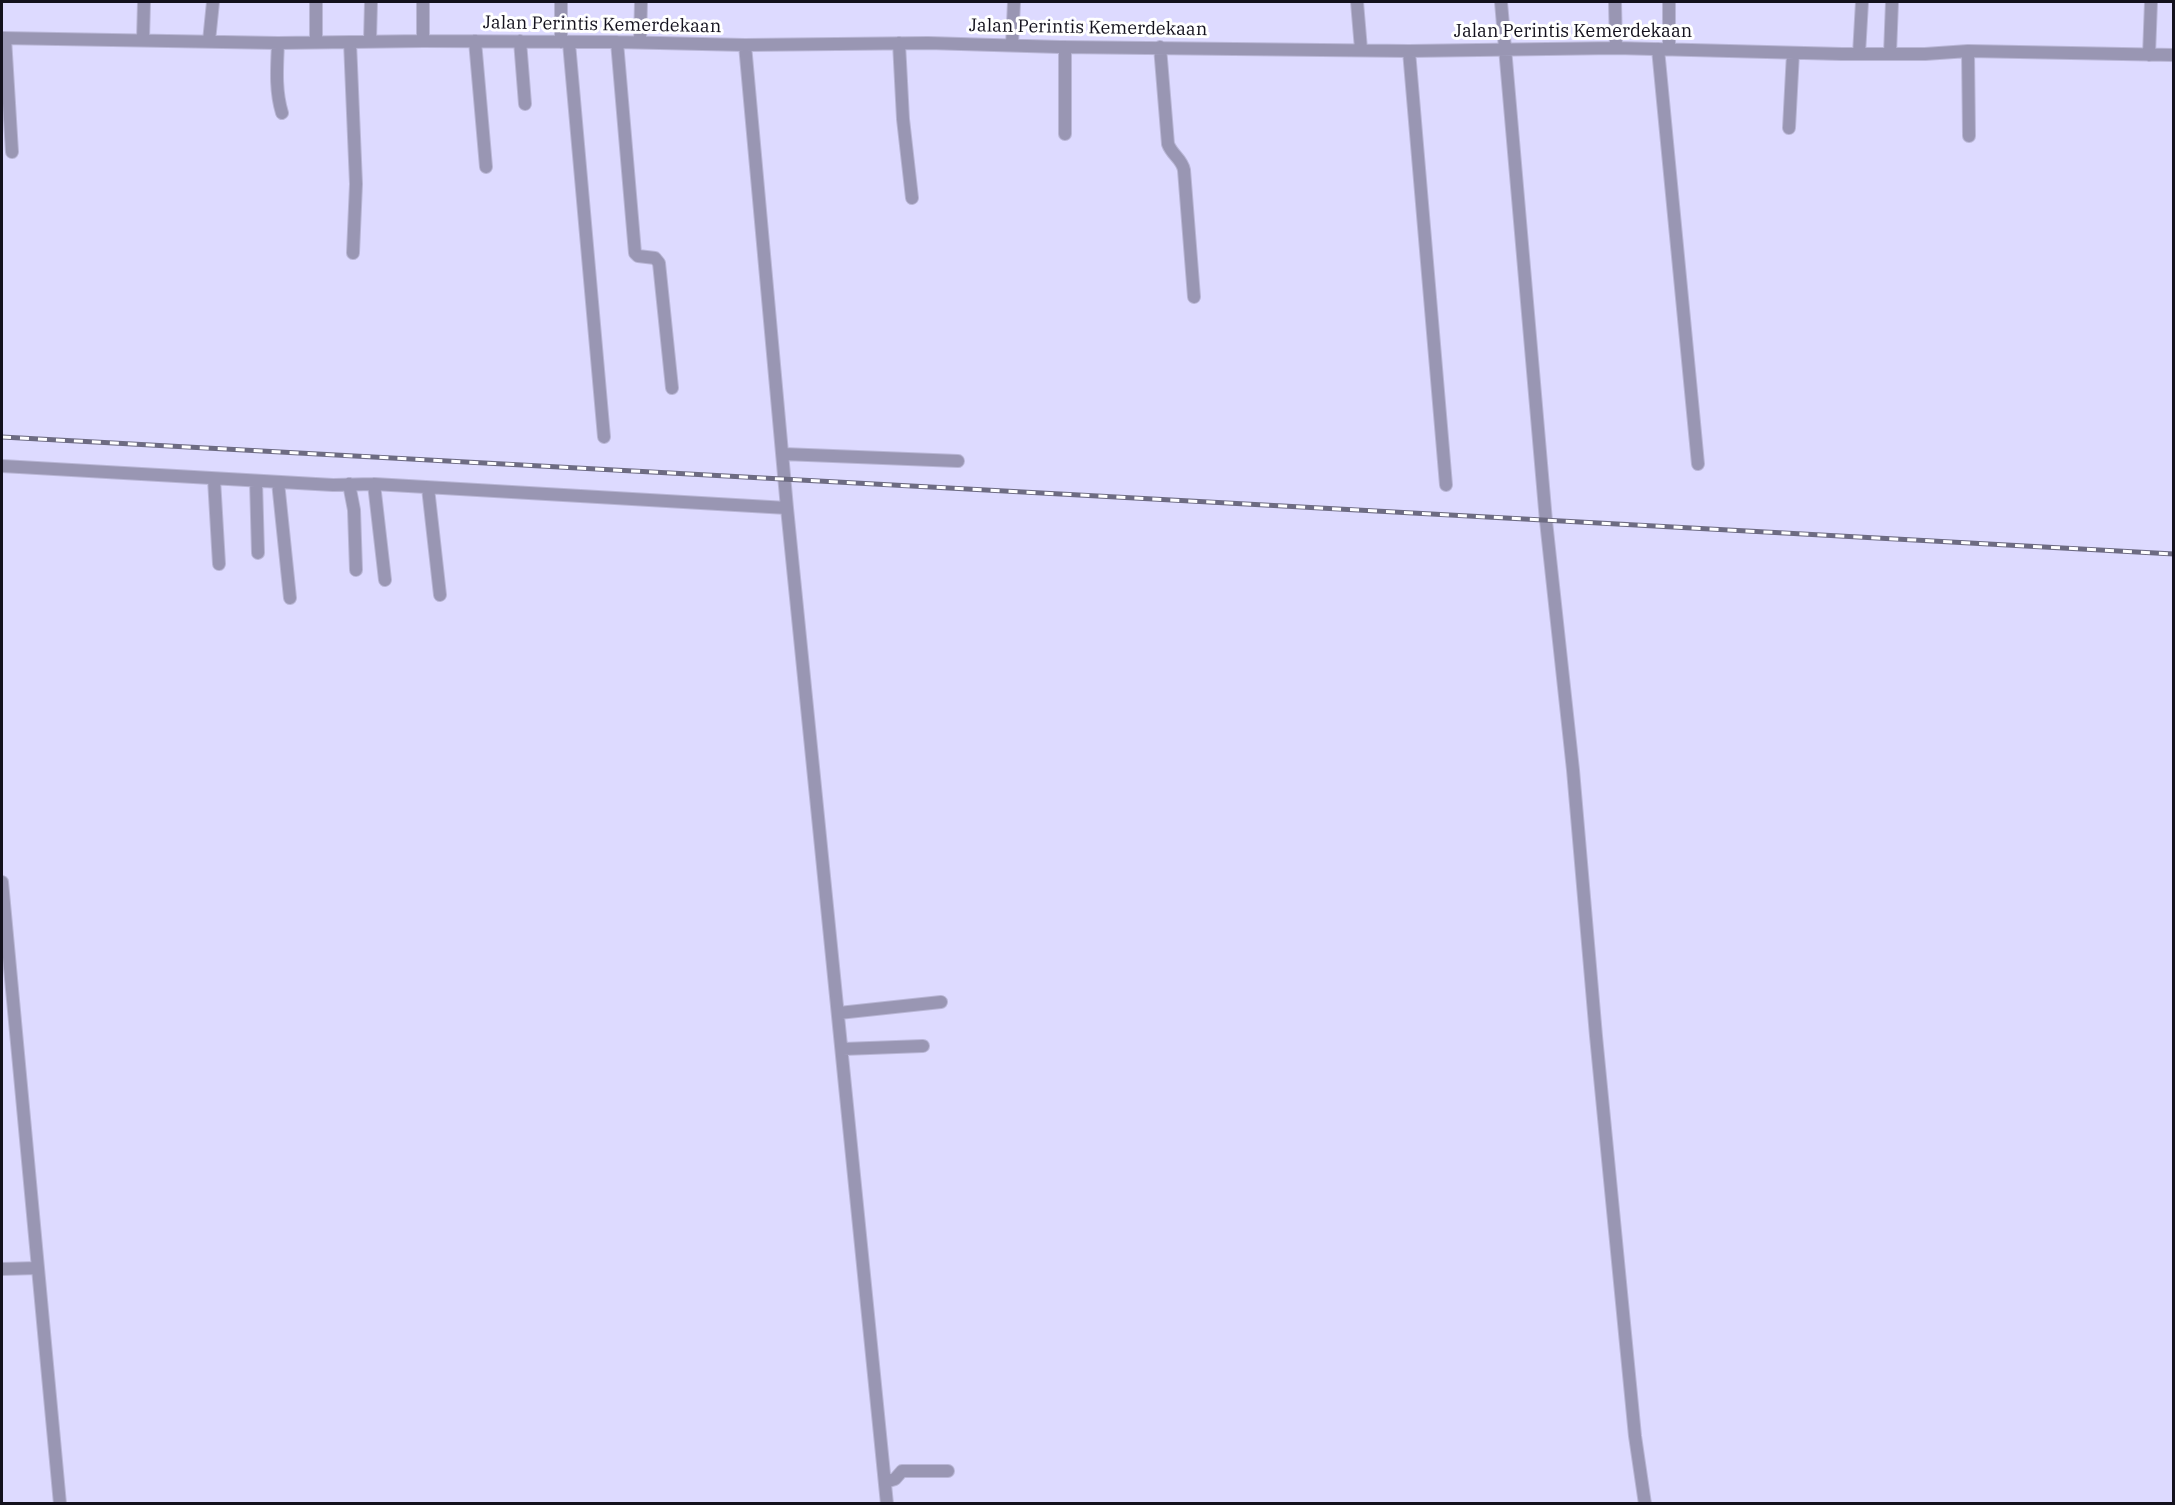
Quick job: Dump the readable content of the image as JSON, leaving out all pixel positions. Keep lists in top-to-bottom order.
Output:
{
  "streets": {
    "street": ["Jalan Perintis Kemerdekaan"]
  }
}
